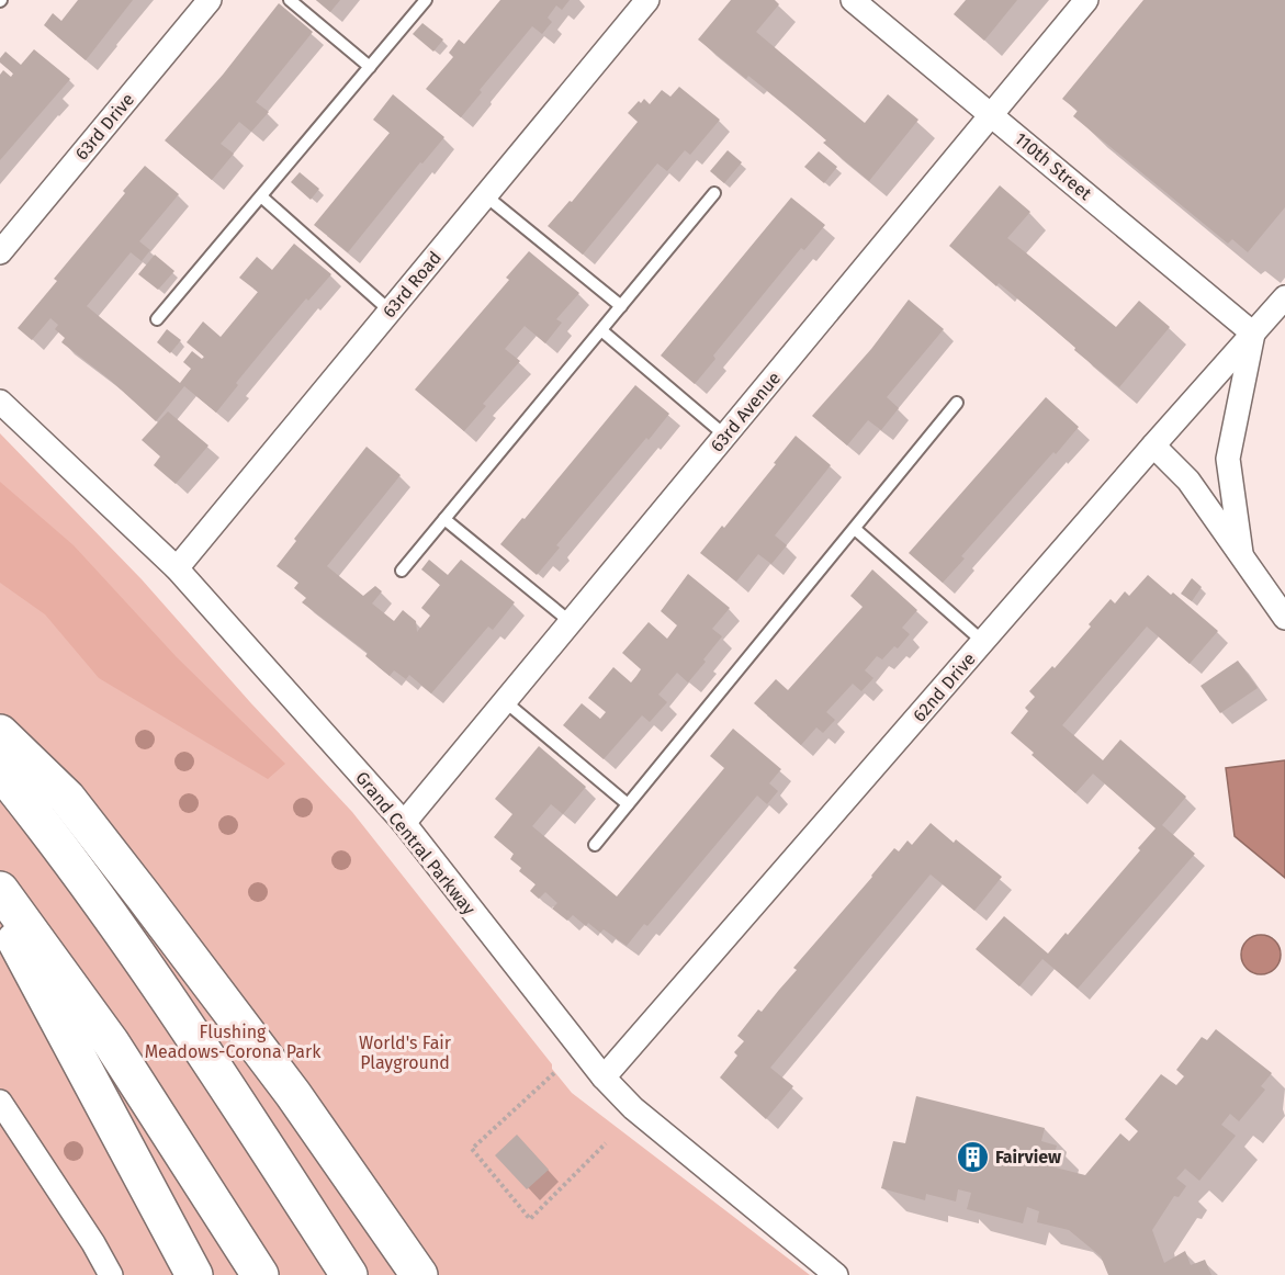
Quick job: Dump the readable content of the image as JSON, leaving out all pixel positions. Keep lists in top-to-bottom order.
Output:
{
  "streets": {
    "street": [
      "63rd Drive",
      "110th Street",
      "63rd Road",
      "63rd Avenue",
      "62nd Drive",
      "Grand Central Parkway"
    ]
  },
  "crossings": [
    ["110th Street", "63rd Avenue"],
    ["110th Street", "62nd Drive"],
    ["63rd Road", "Grand Central Parkway"],
    ["63rd Avenue", "Grand Central Parkway"],
    ["62nd Drive", "Grand Central Parkway"]
  ],
  "parks": ["Flushing Meadows-Corona Park", "World's Fair Playground"],
  "places": {
    "building": ["Fairview"]
  }
}
